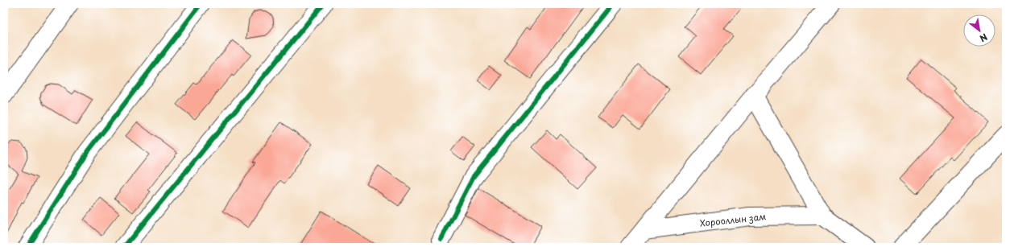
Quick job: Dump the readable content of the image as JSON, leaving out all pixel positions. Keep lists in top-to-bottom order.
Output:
{
  "streets": {
    "street": ["Хорооллын зам"]
  },
  "north": "bottom right"
}
